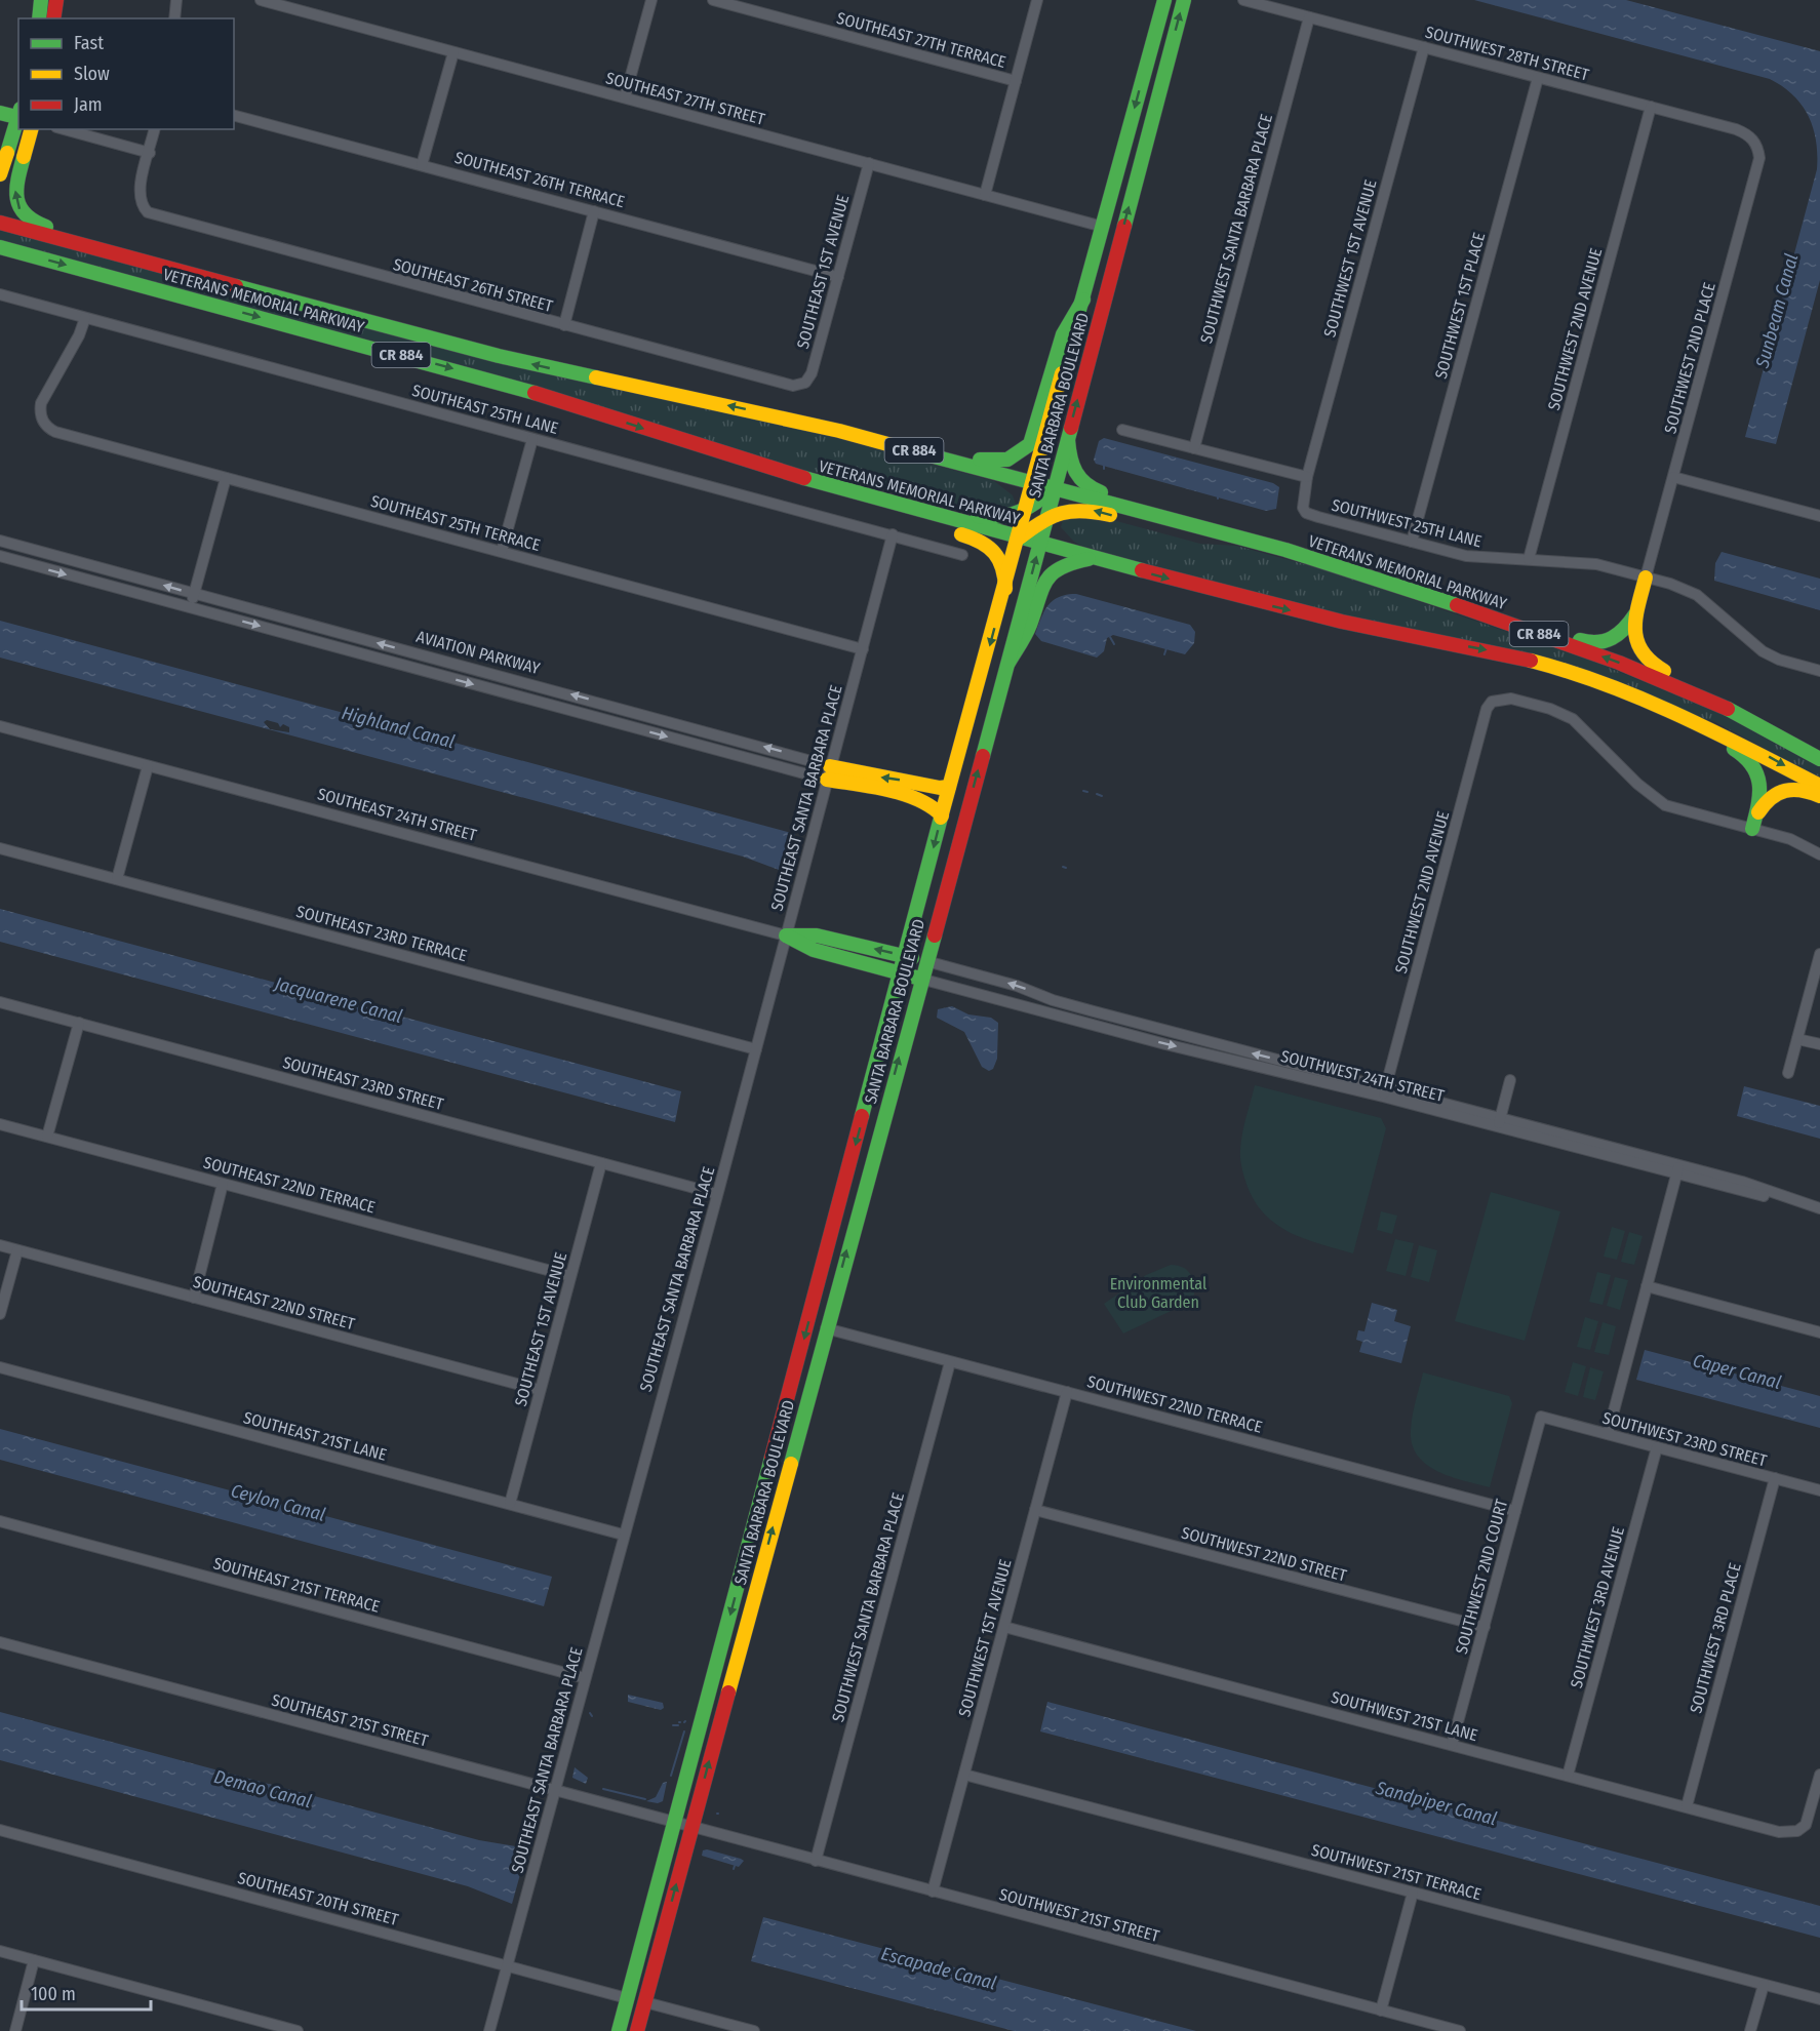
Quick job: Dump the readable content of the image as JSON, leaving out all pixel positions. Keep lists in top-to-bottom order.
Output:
{
  "streets": {
    "main road": [
      "VETERANS MEMORIAL PARKWAY",
      "CR 884",
      "SANTA BARBARA BOULEVARD",
      "AVIATION PARKWAY",
      "SOUTHEAST 24TH STREET"
    ],
    "street": [
      "SOUTHEAST 27TH TERRACE",
      "SOUTHWEST 28TH STREET",
      "SOUTHEAST 27TH STREET",
      "SOUTHEAST 26TH TERRACE",
      "SOUTHWEST SANTA BARBARA PLACE",
      "SOUTHWEST 1ST AVENUE",
      "SOUTHEAST 1ST AVENUE",
      "SOUTHEAST 26TH STREET",
      "SOUTHWEST 1ST PLACE",
      "SOUTHWEST 2ND AVENUE",
      "SOUTHWEST 2ND PLACE",
      "SOUTHEAST 25TH LANE",
      "SOUTHEAST 25TH TERRACE",
      "SOUTHWEST 25TH LANE",
      "SOUTHEAST SANTA BARBARA PLACE",
      "SOUTHEAST 23RD TERRACE",
      "SOUTHWEST 24TH STREET",
      "SOUTHEAST 23RD STREET",
      "SOUTHEAST 22ND TERRACE",
      "SOUTHEAST 22ND STREET",
      "SOUTHWEST 22ND TERRACE",
      "SOUTHEAST 21ST LANE",
      "SOUTHWEST 23RD STREET",
      "SOUTHWEST 22ND STREET",
      "SOUTHWEST 2ND COURT",
      "SOUTHEAST 21ST TERRACE",
      "SOUTHWEST 3RD AVENUE",
      "SOUTHWEST 3RD PLACE",
      "SOUTHWEST 21ST LANE",
      "SOUTHEAST 21ST STREET",
      "SOUTHWEST 21ST TERRACE",
      "SOUTHEAST 20TH STREET",
      "SOUTHWEST 21ST STREET"
    ]
  },
  "crossings": [
    ["SOUTHWEST 28TH STREET", "SOUTHWEST SANTA BARBARA PLACE"],
    ["SOUTHWEST 28TH STREET", "SOUTHWEST 1ST AVENUE"],
    ["SOUTHWEST 28TH STREET", "SOUTHWEST 1ST PLACE"],
    ["SOUTHWEST 28TH STREET", "SOUTHWEST 2ND AVENUE"],
    ["SOUTHWEST 28TH STREET", "SOUTHWEST 2ND PLACE"],
    ["SOUTHEAST 27TH STREET", "SOUTHEAST 1ST AVENUE"],
    ["SOUTHEAST 27TH STREET", "SANTA BARBARA BOULEVARD"],
    ["SOUTHEAST 26TH TERRACE", "SOUTHEAST 1ST AVENUE"],
    ["SOUTHWEST SANTA BARBARA PLACE", "SOUTHWEST 22ND TERRACE"],
    ["SOUTHWEST SANTA BARBARA PLACE", "SOUTHWEST 21ST STREET"],
    ["SOUTHWEST 1ST AVENUE", "SOUTHWEST 25TH LANE"],
    ["SOUTHWEST 1ST AVENUE", "SOUTHWEST 22ND TERRACE"],
    ["SOUTHWEST 1ST AVENUE", "SOUTHWEST 22ND STREET"],
    ["SOUTHWEST 1ST AVENUE", "SOUTHWEST 21ST LANE"],
    ["SOUTHWEST 1ST AVENUE", "SOUTHWEST 21ST TERRACE"],
    ["SOUTHWEST 1ST AVENUE", "SOUTHWEST 21ST STREET"],
    ["SOUTHEAST 1ST AVENUE", "SOUTHEAST 26TH STREET"],
    ["SOUTHEAST 1ST AVENUE", "SOUTHEAST 23RD STREET"],
    ["SOUTHEAST 1ST AVENUE", "SOUTHEAST 22ND TERRACE"],
    ["SOUTHEAST 1ST AVENUE", "SOUTHEAST 22ND STREET"],
    ["SOUTHEAST 1ST AVENUE", "SOUTHEAST 21ST LANE"],
    ["VETERANS MEMORIAL PARKWAY", "SANTA BARBARA BOULEVARD"],
    ["SOUTHWEST 1ST PLACE", "SOUTHWEST 25TH LANE"],
    ["SOUTHWEST 2ND AVENUE", "SOUTHWEST 25TH LANE"],
    ["SOUTHWEST 2ND AVENUE", "SOUTHWEST 24TH STREET"],
    ["SOUTHWEST 2ND PLACE", "SOUTHWEST 25TH LANE"],
    ["SANTA BARBARA BOULEVARD", "AVIATION PARKWAY"],
    ["SANTA BARBARA BOULEVARD", "SOUTHEAST 24TH STREET"],
    ["SANTA BARBARA BOULEVARD", "SOUTHWEST 24TH STREET"],
    ["SANTA BARBARA BOULEVARD", "SOUTHWEST 22ND TERRACE"],
    ["SANTA BARBARA BOULEVARD", "SOUTHEAST 21ST STREET"],
    ["SANTA BARBARA BOULEVARD", "SOUTHEAST 20TH STREET"],
    ["SANTA BARBARA BOULEVARD", "SOUTHWEST 21ST STREET"],
    ["SOUTHEAST 25TH LANE", "SOUTHEAST 25TH TERRACE"],
    ["SOUTHEAST 25TH LANE", "SOUTHEAST SANTA BARBARA PLACE"],
    ["SOUTHEAST 25TH TERRACE", "SOUTHEAST SANTA BARBARA PLACE"],
    ["AVIATION PARKWAY", "SOUTHEAST SANTA BARBARA PLACE"],
    ["SOUTHEAST SANTA BARBARA PLACE", "SOUTHEAST 24TH STREET"],
    ["SOUTHEAST SANTA BARBARA PLACE", "SOUTHEAST 23RD TERRACE"],
    ["SOUTHEAST SANTA BARBARA PLACE", "SOUTHEAST 23RD STREET"],
    ["SOUTHEAST SANTA BARBARA PLACE", "SOUTHEAST 21ST LANE"],
    ["SOUTHEAST SANTA BARBARA PLACE", "SOUTHEAST 21ST TERRACE"],
    ["SOUTHEAST SANTA BARBARA PLACE", "SOUTHEAST 21ST STREET"],
    ["SOUTHEAST SANTA BARBARA PLACE", "SOUTHEAST 20TH STREET"],
    ["SOUTHEAST 24TH STREET", "SOUTHWEST 24TH STREET"],
    ["SOUTHWEST 22ND TERRACE", "SOUTHWEST 2ND COURT"],
    ["SOUTHWEST 23RD STREET", "SOUTHWEST 2ND COURT"],
    ["SOUTHWEST 23RD STREET", "SOUTHWEST 3RD AVENUE"],
    ["SOUTHWEST 23RD STREET", "SOUTHWEST 3RD PLACE"],
    ["SOUTHWEST 22ND STREET", "SOUTHWEST 2ND COURT"],
    ["SOUTHWEST 2ND COURT", "SOUTHWEST 21ST LANE"],
    ["SOUTHWEST 3RD AVENUE", "SOUTHWEST 21ST LANE"],
    ["SOUTHWEST 3RD PLACE", "SOUTHWEST 21ST LANE"],
    ["SOUTHEAST 21ST STREET", "SOUTHWEST 21ST STREET"]
  ],
  "water": [
    "Sunbeam Canal",
    "Highland Canal",
    "Jacquarene Canal",
    "Caper Canal",
    "Ceylon Canal",
    "Demao Canal",
    "Sandpiper Canal",
    "Escapade Canal"
  ],
  "parks": ["Environmental Club Garden"],
  "legend": ["Fast", "Slow", "Jam"],
  "scale_bar": "100 m"
}
